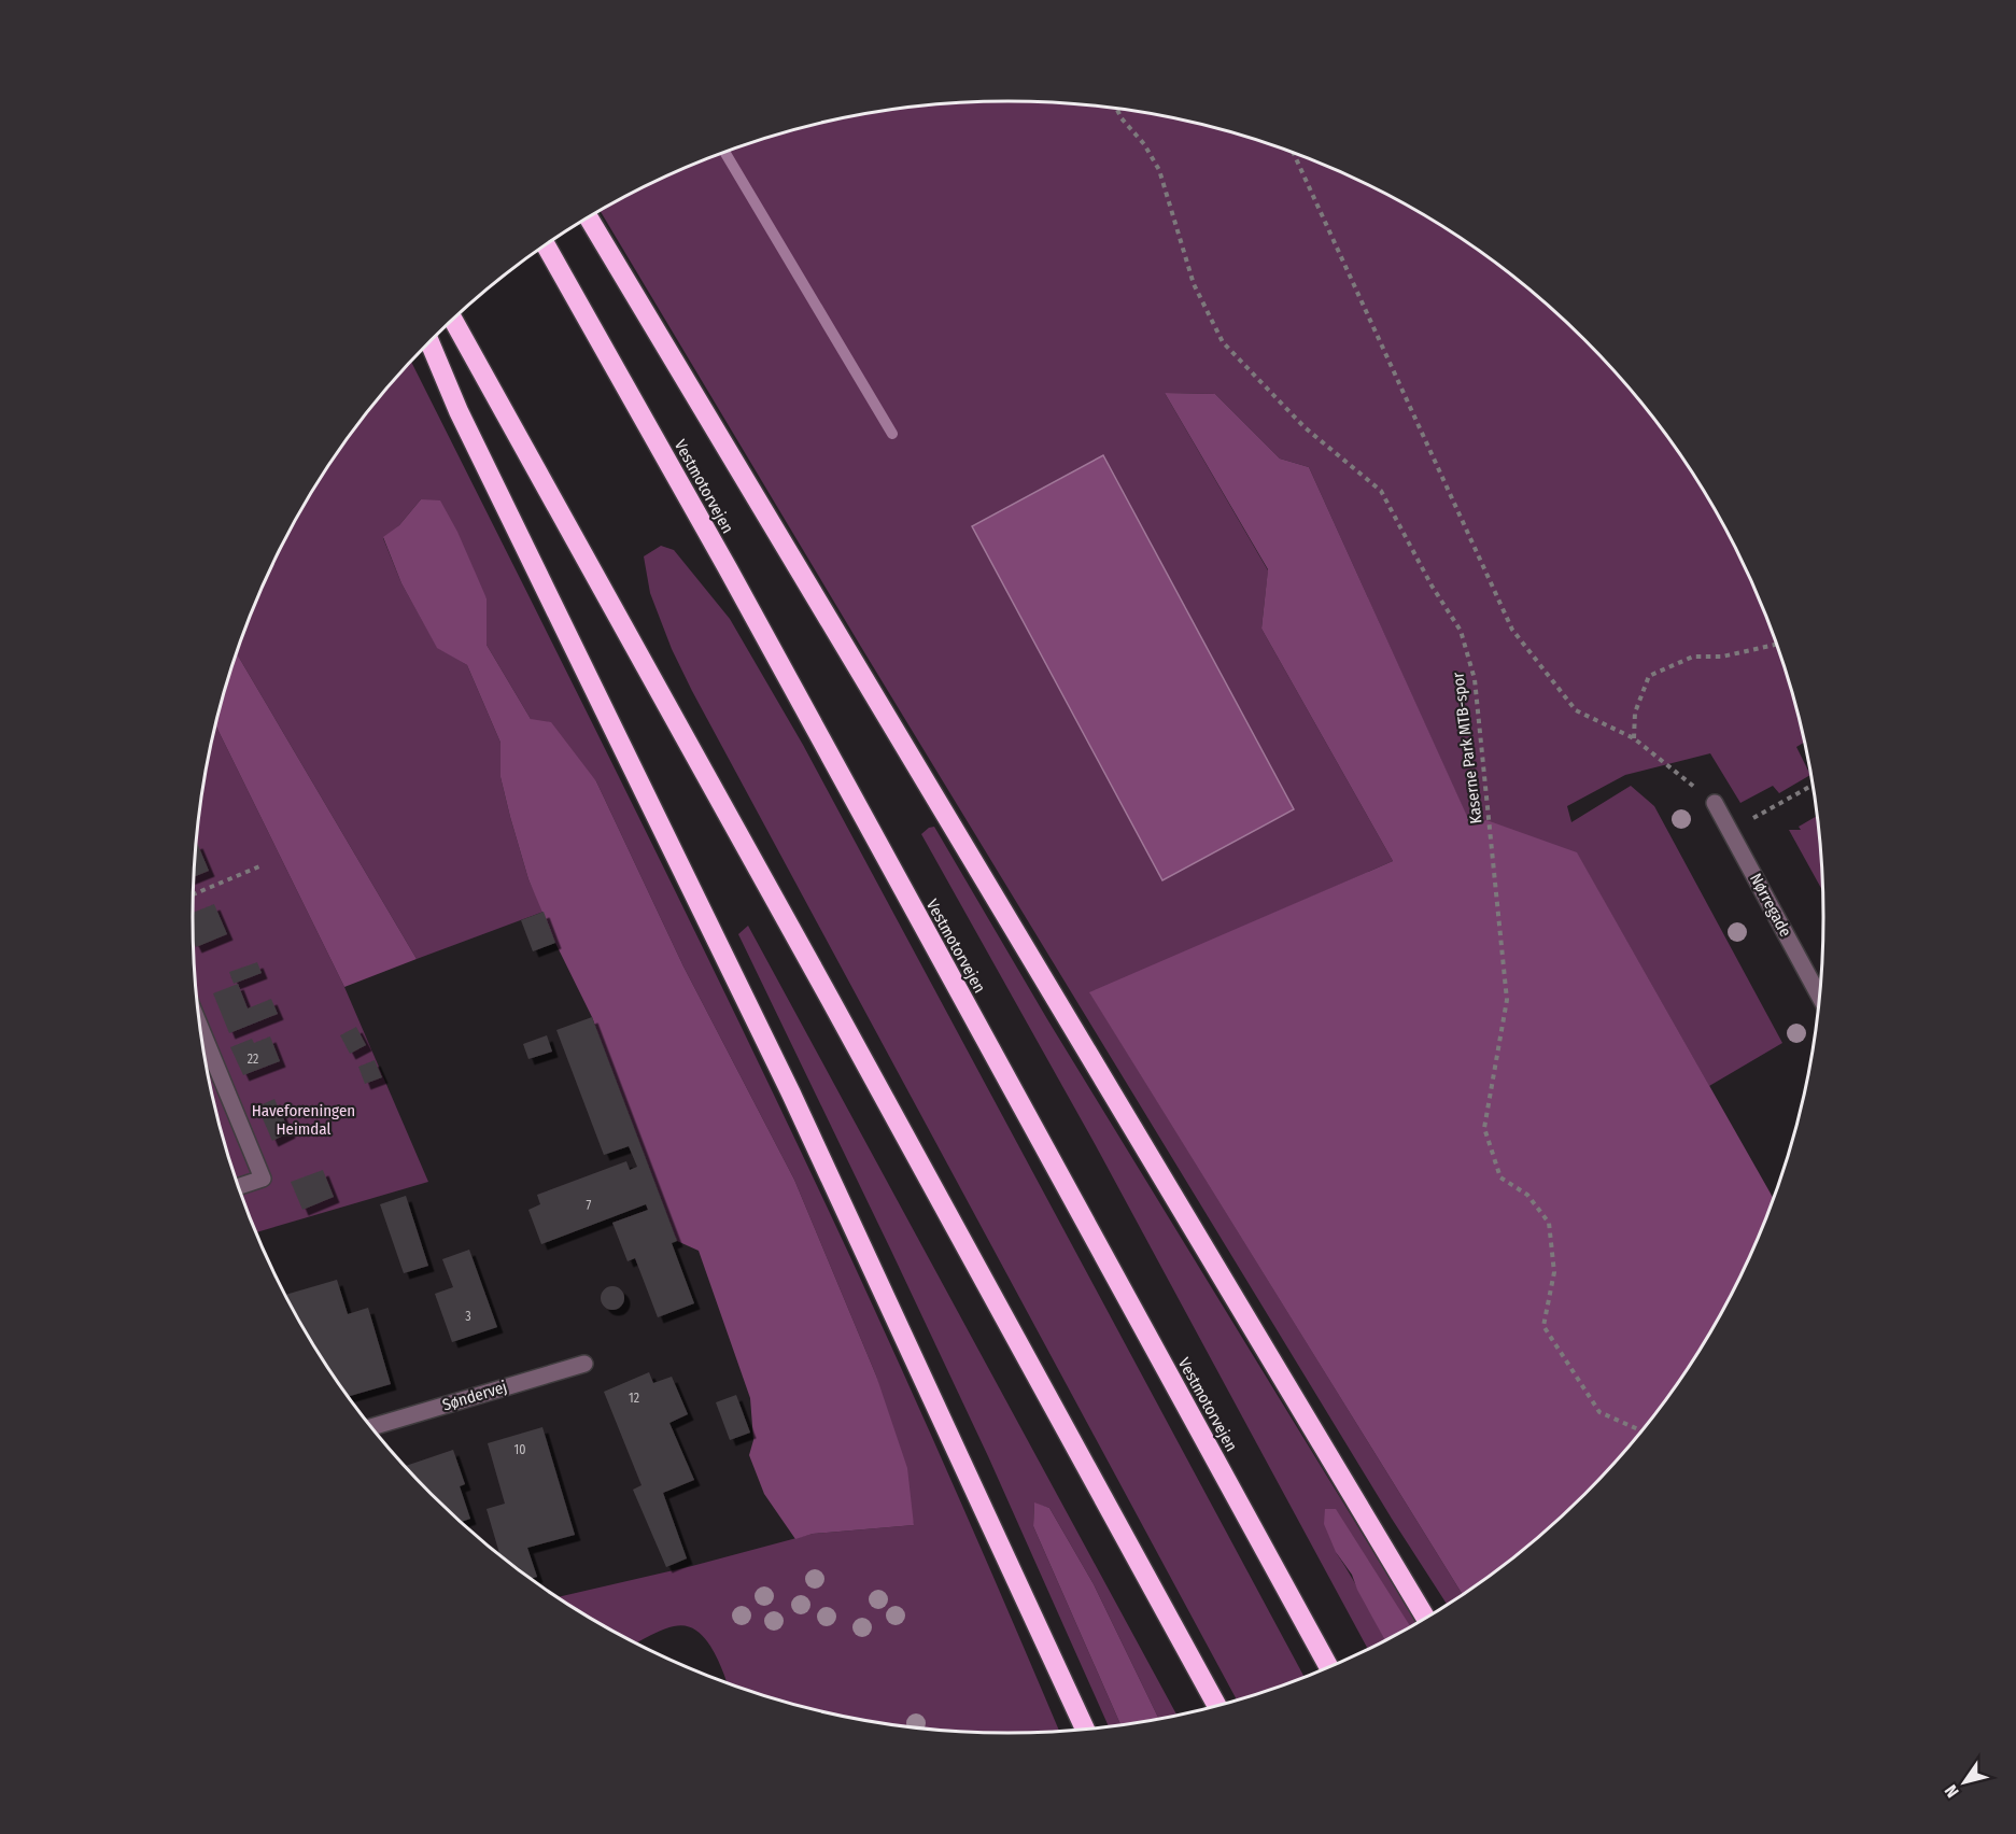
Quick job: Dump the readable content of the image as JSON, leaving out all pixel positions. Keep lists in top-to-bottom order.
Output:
{
  "streets": {
    "highway": ["Vestmotorvejen"],
    "street": ["Nørregade", "Søndervej"],
    "path": ["Kaserne Park MTB-spor"]
  },
  "parks": ["Haveforeningen Heimdal"],
  "house_numbers": [
    "22",
    "7",
    "3",
    "12",
    "10"
  ],
  "north": "bottom left"
}
